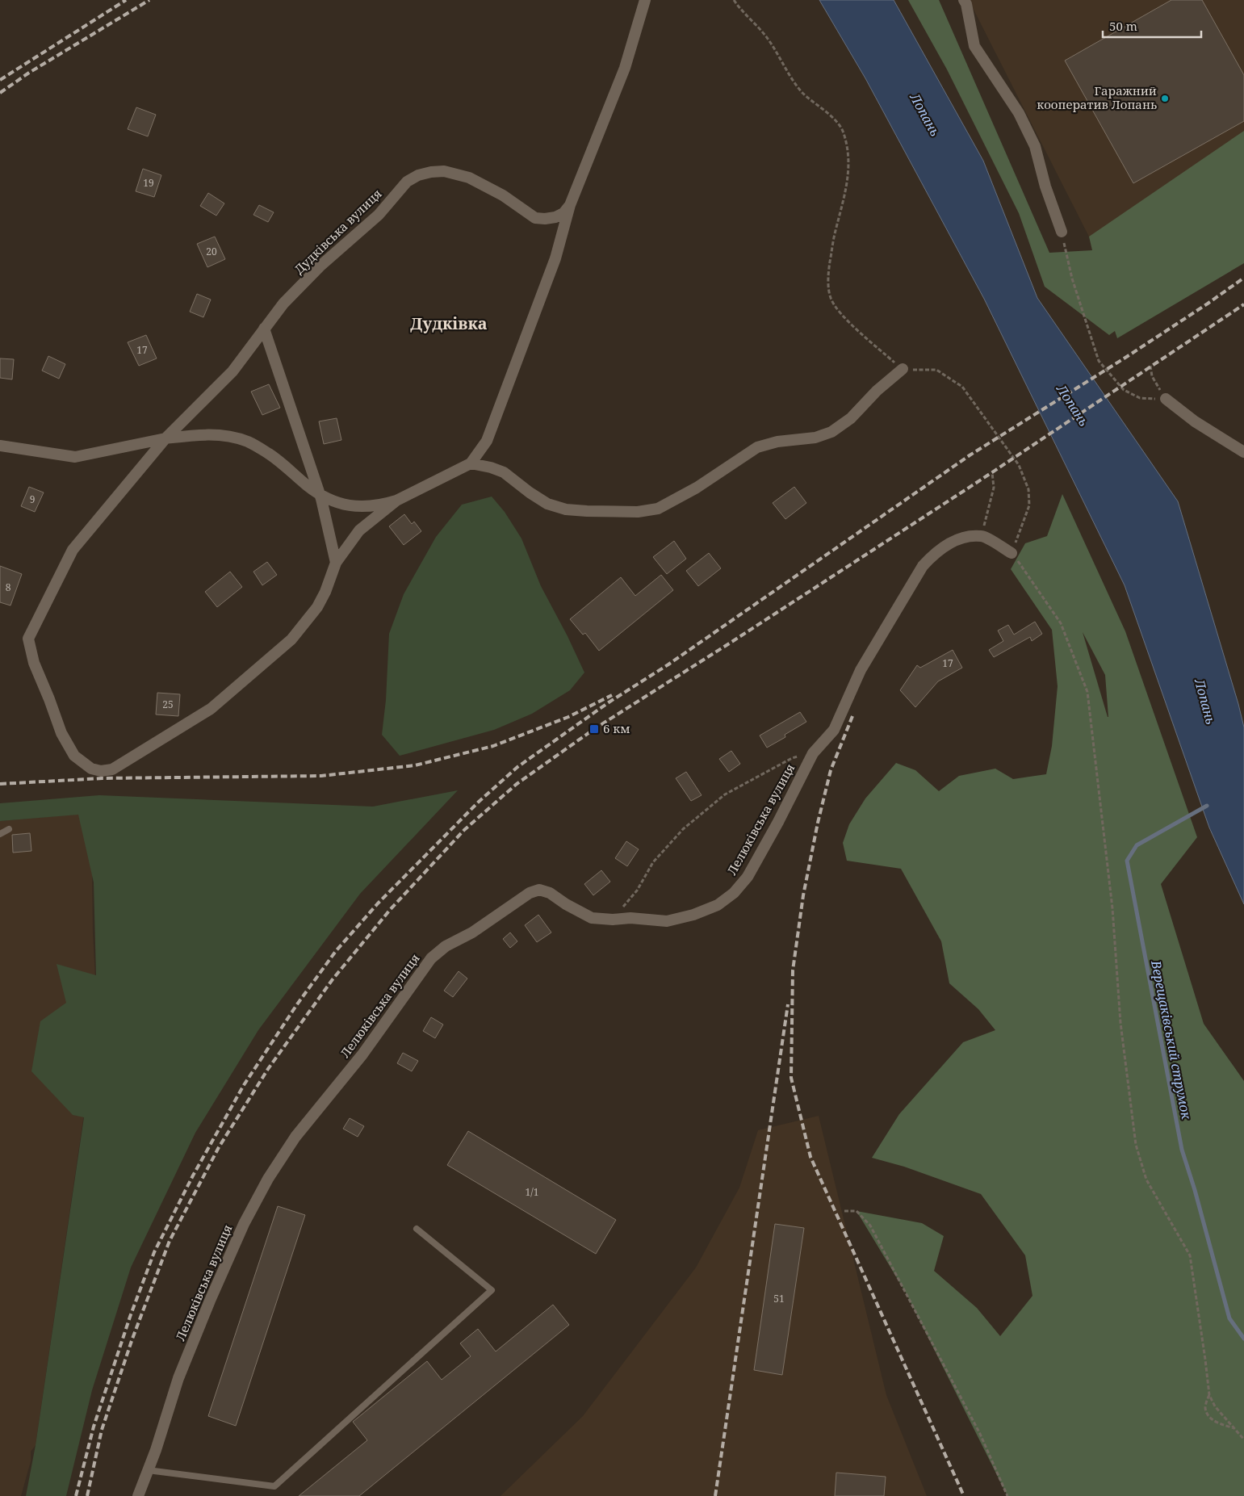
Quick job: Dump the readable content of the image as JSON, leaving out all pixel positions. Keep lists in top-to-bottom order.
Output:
{
  "streets": {
    "street": ["Дудківська вулиця", "Лелюківська вулиця"]
  },
  "districts": ["Дудківка"],
  "water": ["Лопань", "Верещаківський струмок"],
  "places": {
    "other": ["Гаражний кооператив Лопань"],
    "transit": ["6 км"]
  },
  "house_numbers": [
    "19",
    "20",
    "17",
    "9",
    "8",
    "17",
    "25",
    "1/1",
    "51"
  ],
  "scale_bar": "50 m"
}
